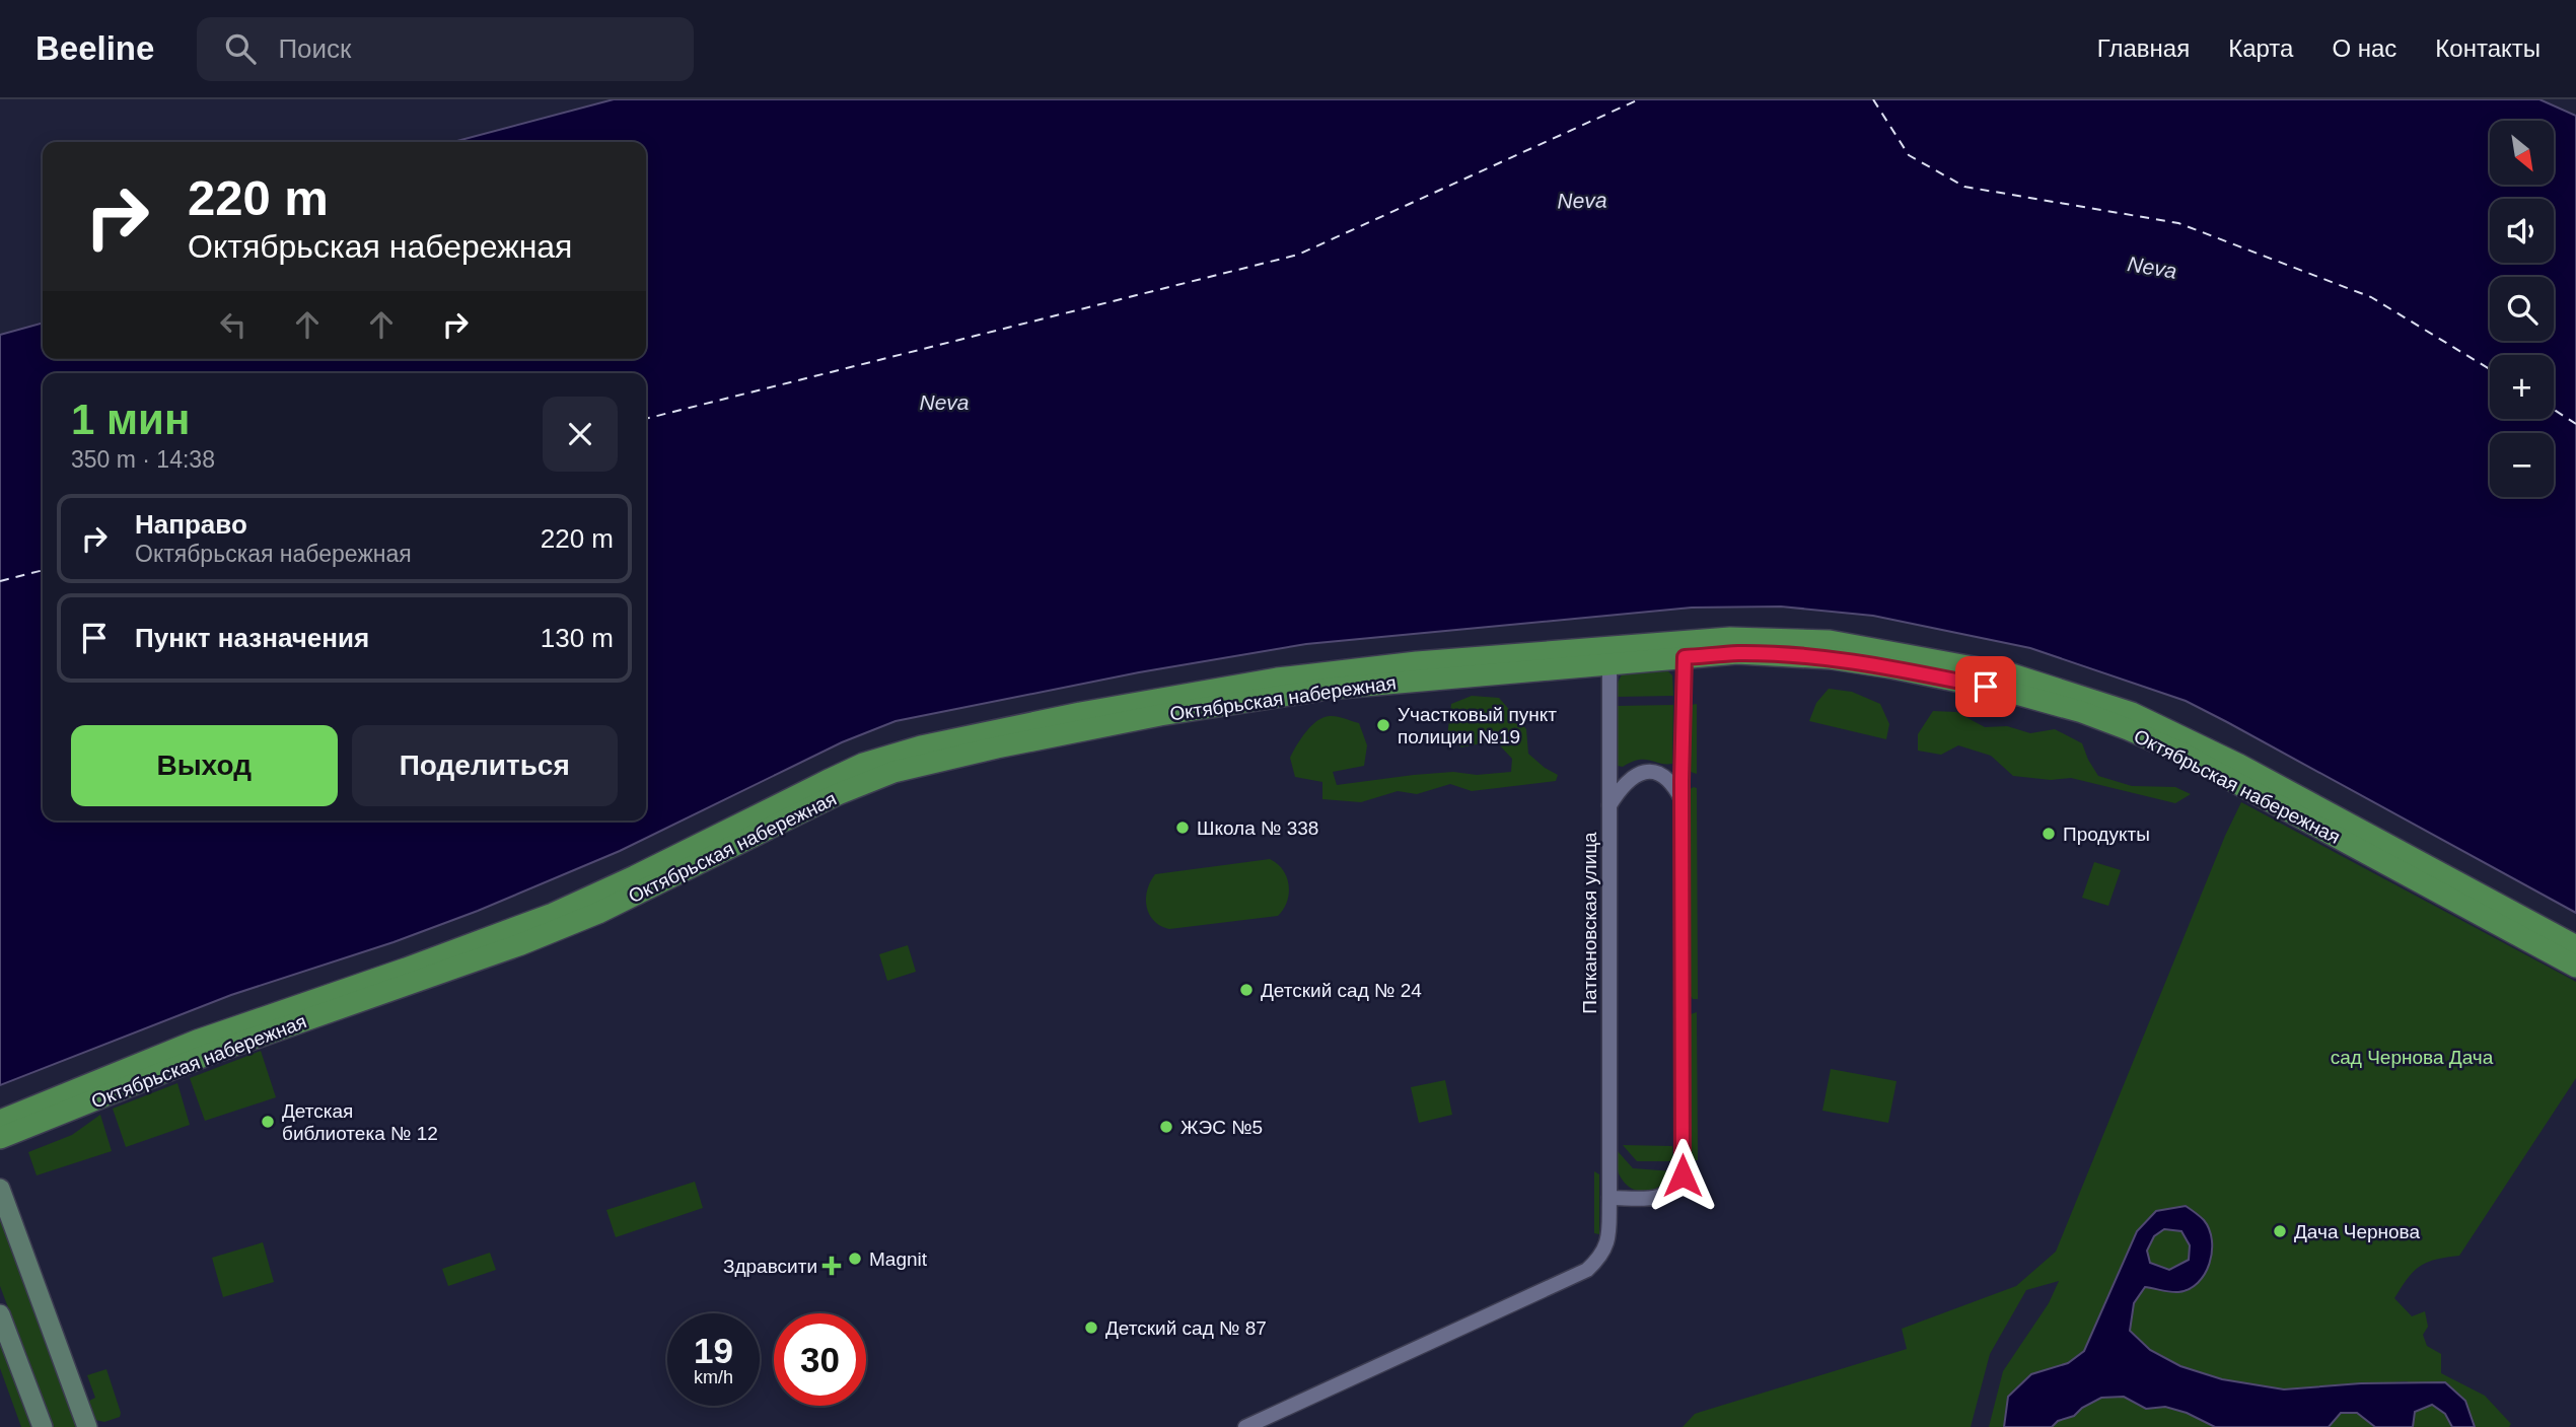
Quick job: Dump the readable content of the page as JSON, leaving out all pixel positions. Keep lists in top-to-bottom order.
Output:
{
  "streets": {
    "main road": ["Октябрьская набережная"],
    "street": ["Паткановская улица"]
  },
  "crossings": [
    ["Октябрьская набережная", "Паткановская улица"]
  ],
  "water": ["Neva"],
  "parks": ["сад Чернова Дача"],
  "places": {
    "other": [
      "Участковый пункт полиции №19",
      "Школа № 338",
      "Продукты",
      "Детский сад № 24",
      "Детская библиотека № 12",
      "ЖЭС №5",
      "Дача Чернова",
      "Magnit",
      "Детский сад № 87"
    ],
    "health": ["Здравсити"]
  },
  "north": "bottom right",
  "page": {
    "header": "Beeline",
    "search": "Поиск",
    "nav": [
      "Главная",
      "Карта",
      "О нас",
      "Контакты"
    ],
    "map_buttons": ["+", "−"],
    "turn": ["220 m", "Октябрьская набережная"],
    "heading": ["1 мин", "350 m · 14:38"],
    "list": [
      {
        "name": "Направо",
        "note": "Октябрьская набережная",
        "value": "220 m"
      },
      {
        "name": "Пункт назначения",
        "value": "130 m"
      }
    ],
    "buttons": ["Выход", "Поделиться"],
    "speed": "19 km/h",
    "limit": "30"
  }
}
